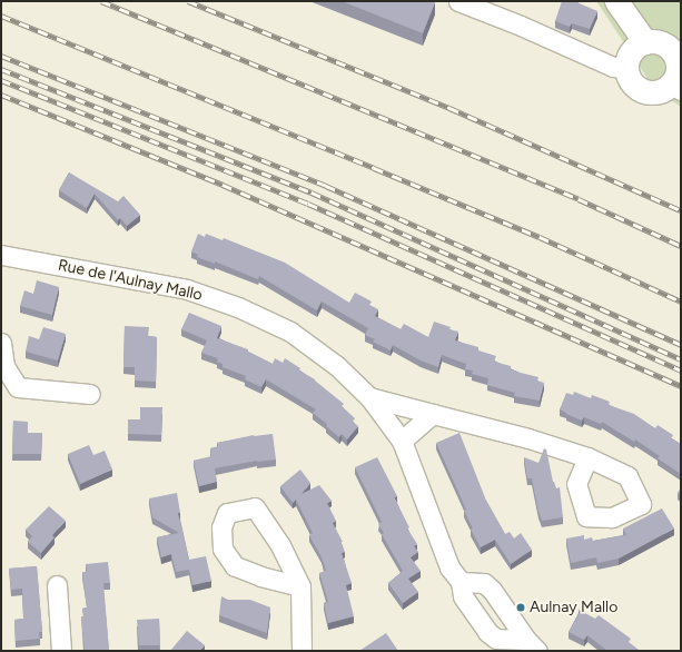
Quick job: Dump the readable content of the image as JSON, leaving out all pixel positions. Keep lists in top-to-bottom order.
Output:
{
  "streets": {
    "street": ["Rue de l'Aulnay Mallo"]
  },
  "places": ["Aulnay Mallo"]
}
